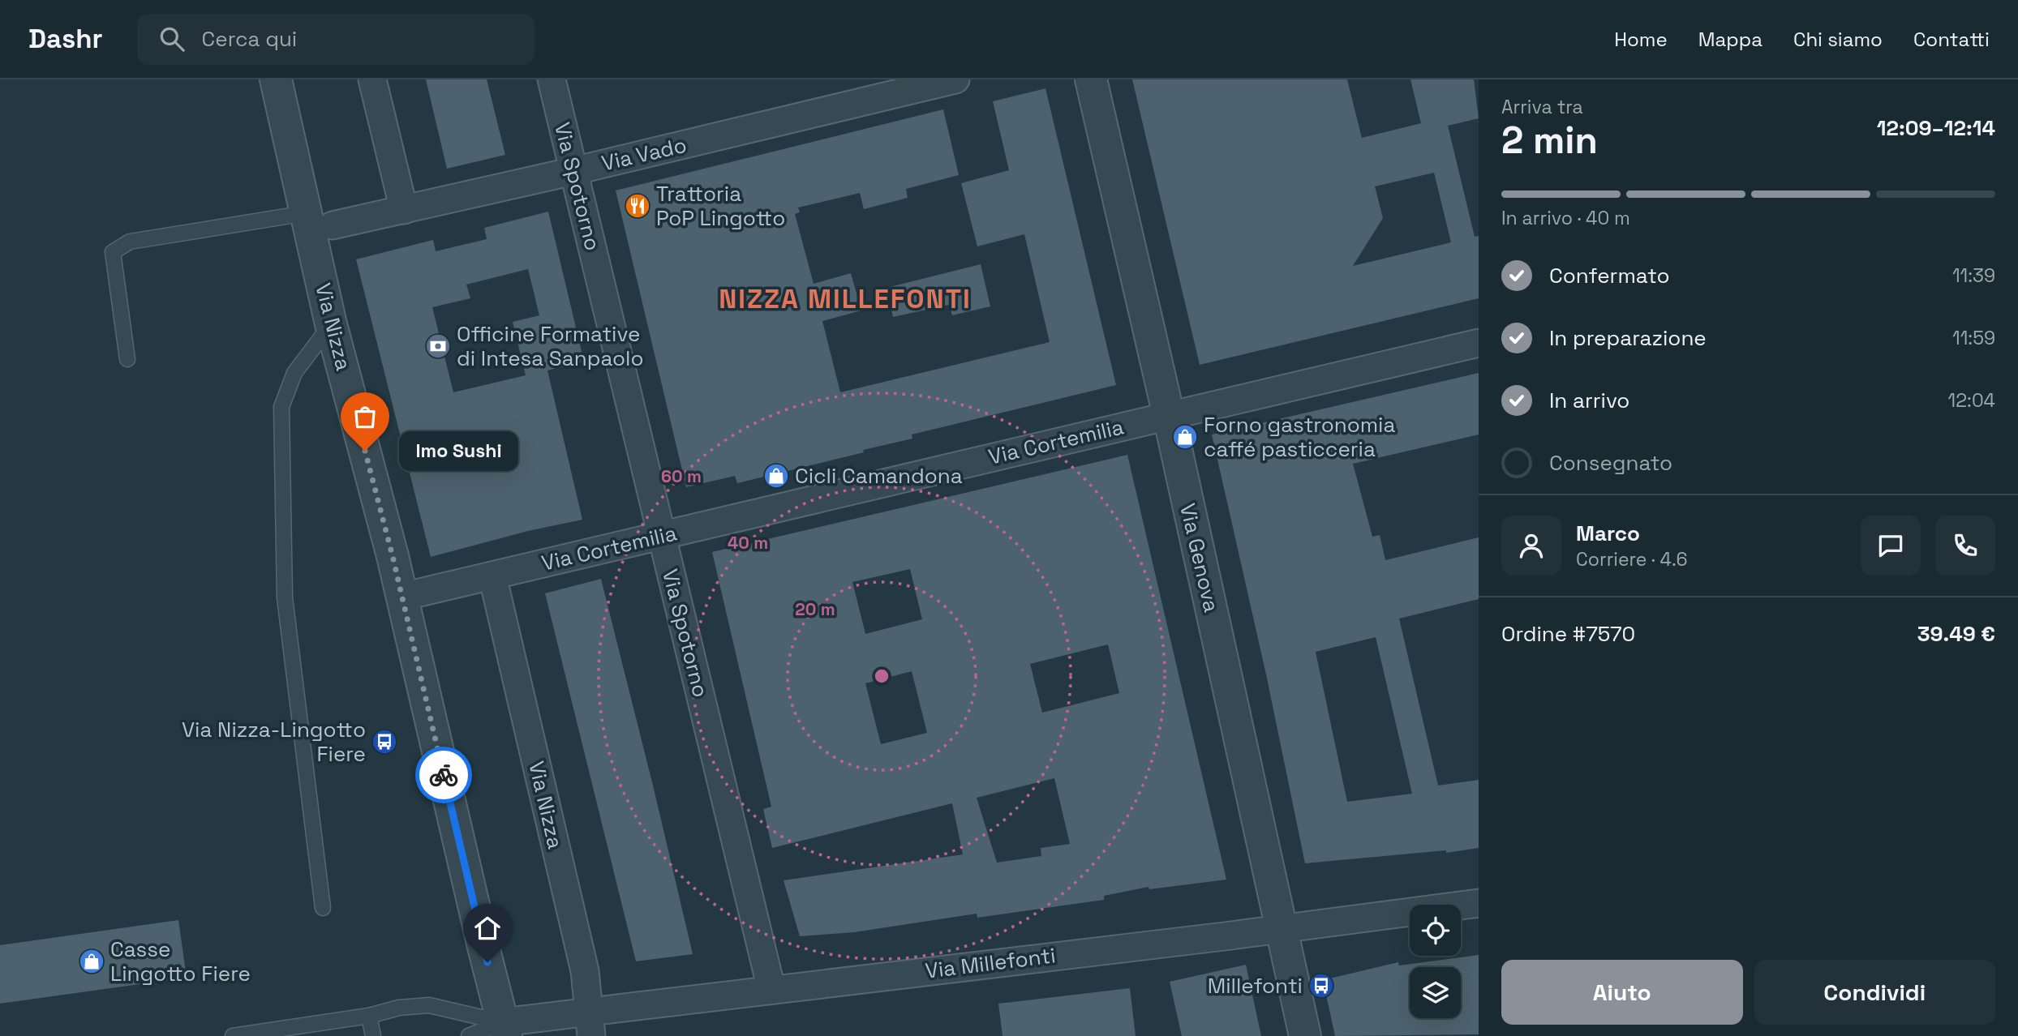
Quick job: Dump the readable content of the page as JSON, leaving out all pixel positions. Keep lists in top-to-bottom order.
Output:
{
  "streets": {
    "street": [
      "Via Vado",
      "Via Spotorno",
      "Via Nizza",
      "Via Cortemilia",
      "Via Genova",
      "Via Millefonti"
    ]
  },
  "crossings": [
    ["Via Vado", "Via Spotorno"],
    ["Via Vado", "Via Nizza"],
    ["Via Spotorno", "Via Cortemilia"],
    ["Via Spotorno", "Via Millefonti"],
    ["Via Nizza", "Via Cortemilia"],
    ["Via Nizza", "Via Millefonti"],
    ["Via Cortemilia", "Via Genova"],
    ["Via Genova", "Via Millefonti"]
  ],
  "districts": ["NIZZA MILLEFONTI"],
  "places": {
    "restaurant": ["Trattoria PoP Lingotto"],
    "bank": ["Officine Formative di Intesa Sanpaolo"],
    "shop": ["Forno gastronomia caffé pasticceria", "Cicli Camandona", "Casse Lingotto Fiere"],
    "other": ["Imo Sushi"],
    "bus stop": ["Via Nizza-Lingotto Fiere", "Millefonti"]
  },
  "page": {
    "header": "Dashr",
    "search": "Cerca qui",
    "nav": [
      "Home",
      "Mappa",
      "Chi siamo",
      "Contatti"
    ],
    "heading": ["2 min", "Arriva tra", "12:09–12:14"],
    "panel": [
      "Marco",
      "Corriere · 4.6",
      "Ordine #7570",
      "39.49 €"
    ],
    "bar": "In arrivo · 40 m",
    "list": [
      ["Confermato", "11:39"],
      ["In preparazione", "11:59"],
      ["In arrivo", "12:04"],
      "Consegnato"
    ],
    "bubble": "Imo Sushi",
    "buttons": ["Aiuto", "Condividi"]
  },
  "rings": ["60 m", "40 m", "20 m"]
}
